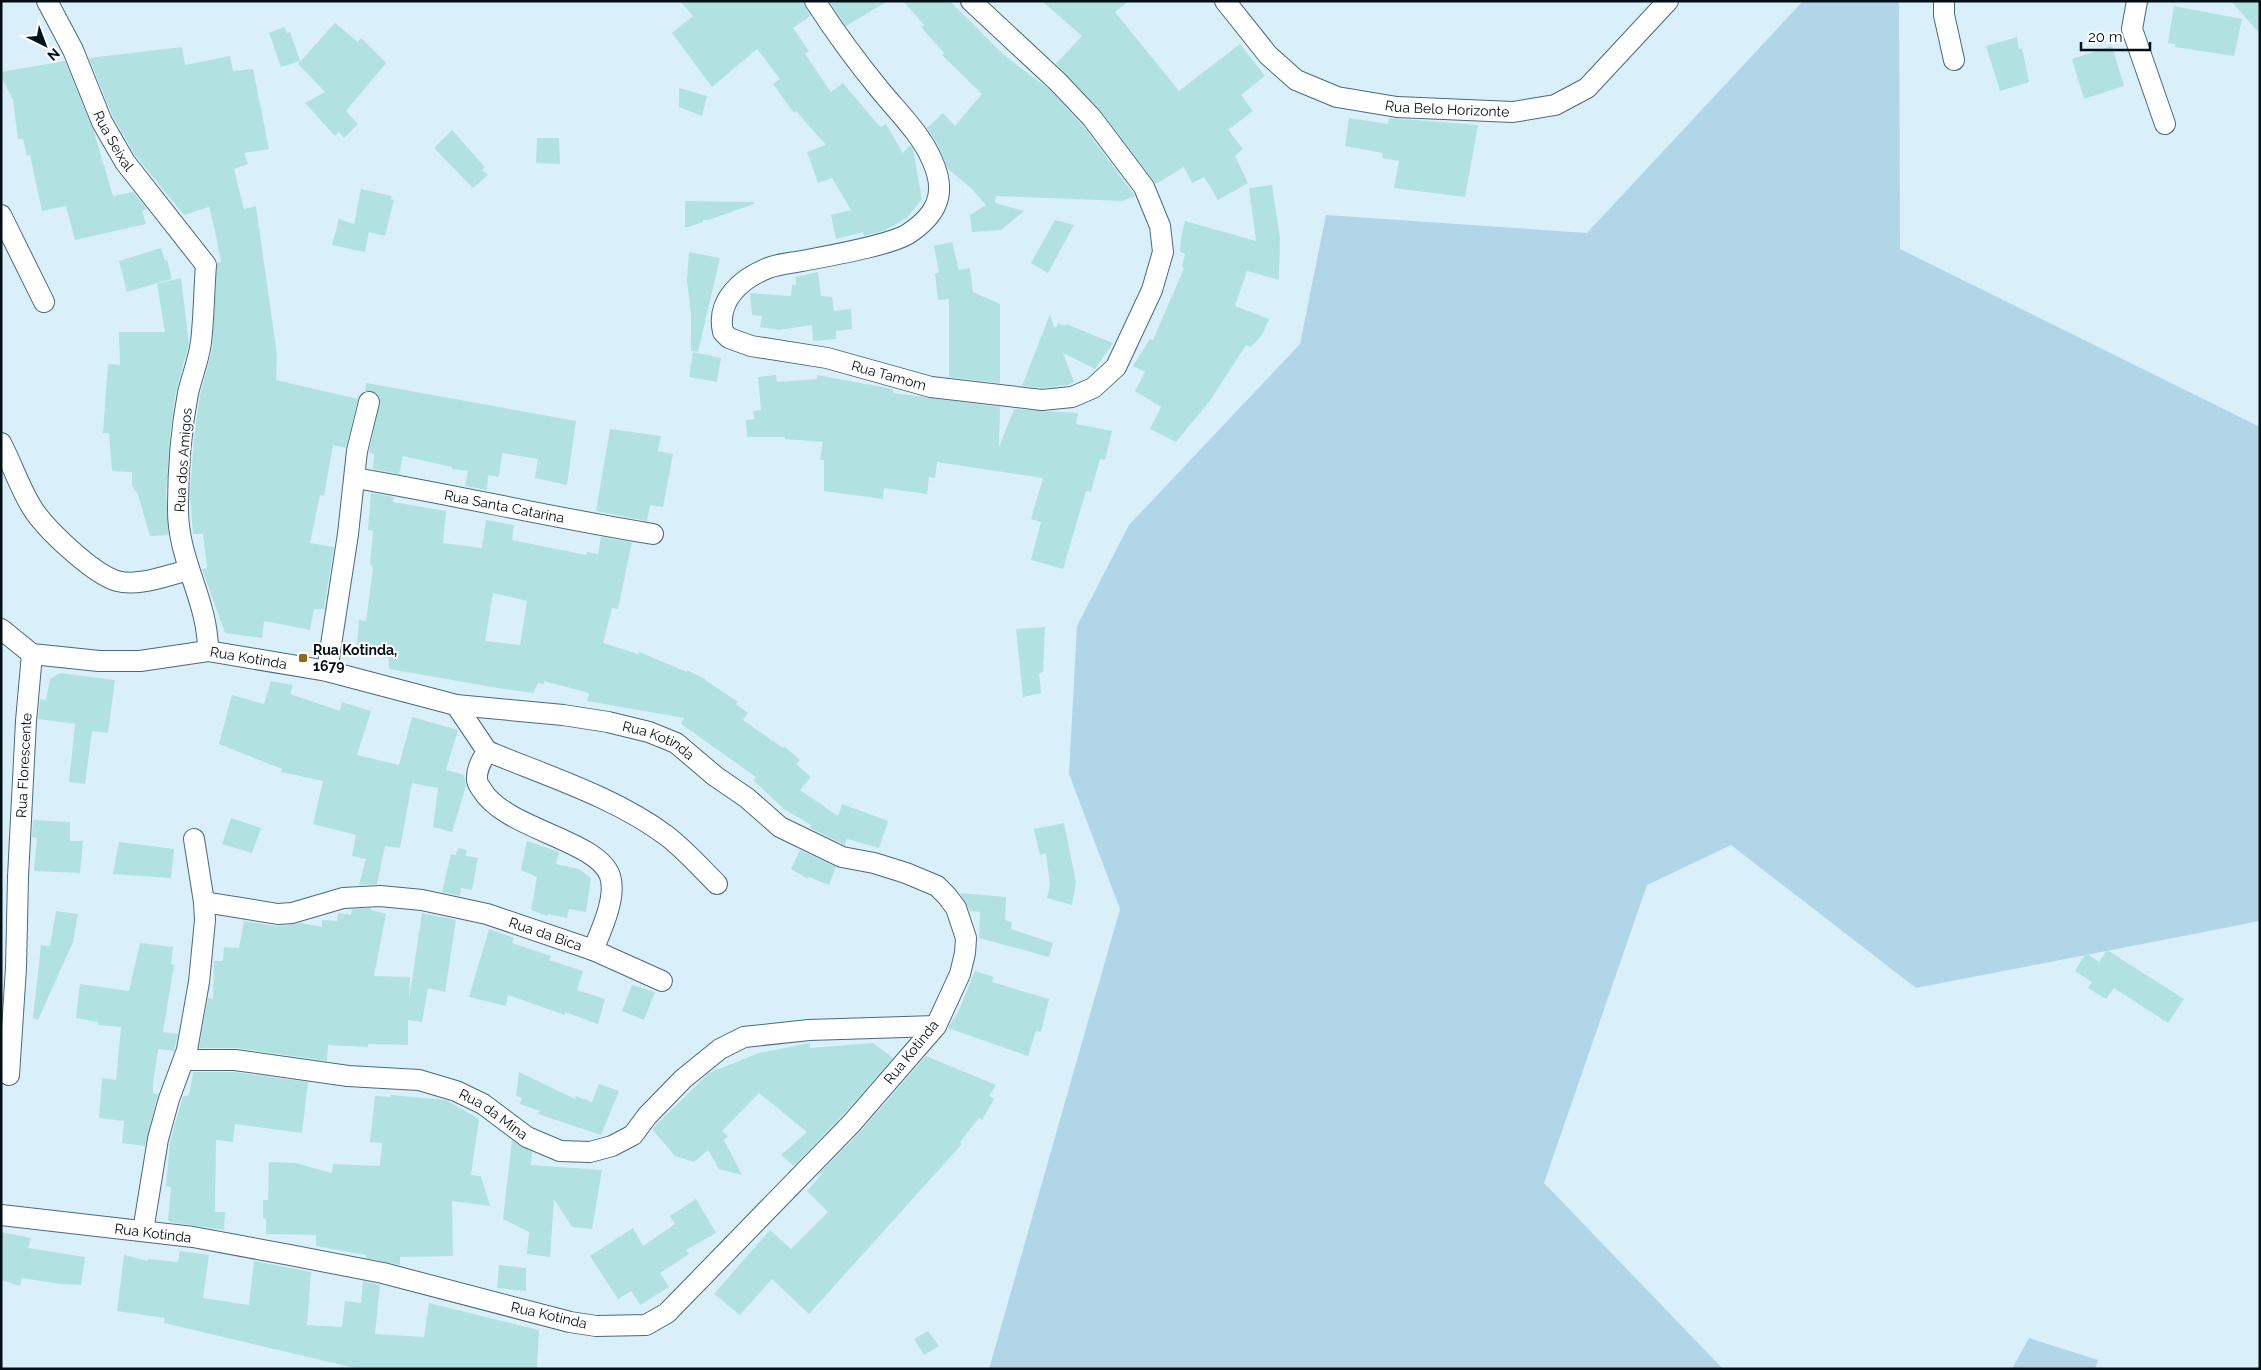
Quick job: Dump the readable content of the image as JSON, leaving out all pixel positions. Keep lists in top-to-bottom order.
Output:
{
  "streets": {
    "street": [
      "Rua Belo Horizonte",
      "Rua Seixal",
      "Rua Tamom",
      "Rua dos Amigos",
      "Rua Santa Catarina",
      "Rua Kotinda",
      "Rua Florescente",
      "Rua da Bica",
      "Rua da Mina"
    ]
  },
  "crossings": [
    ["Rua Seixal", "Rua dos Amigos"],
    ["Rua dos Amigos", "Rua Kotinda"],
    ["Rua Kotinda", "Rua Florescente"],
    ["Rua Kotinda", "Rua da Mina"]
  ],
  "places": {
    "transit": ["Rua Kotinda, 1679"]
  },
  "scale_bar": "20 m",
  "north": "bottom right"
}
